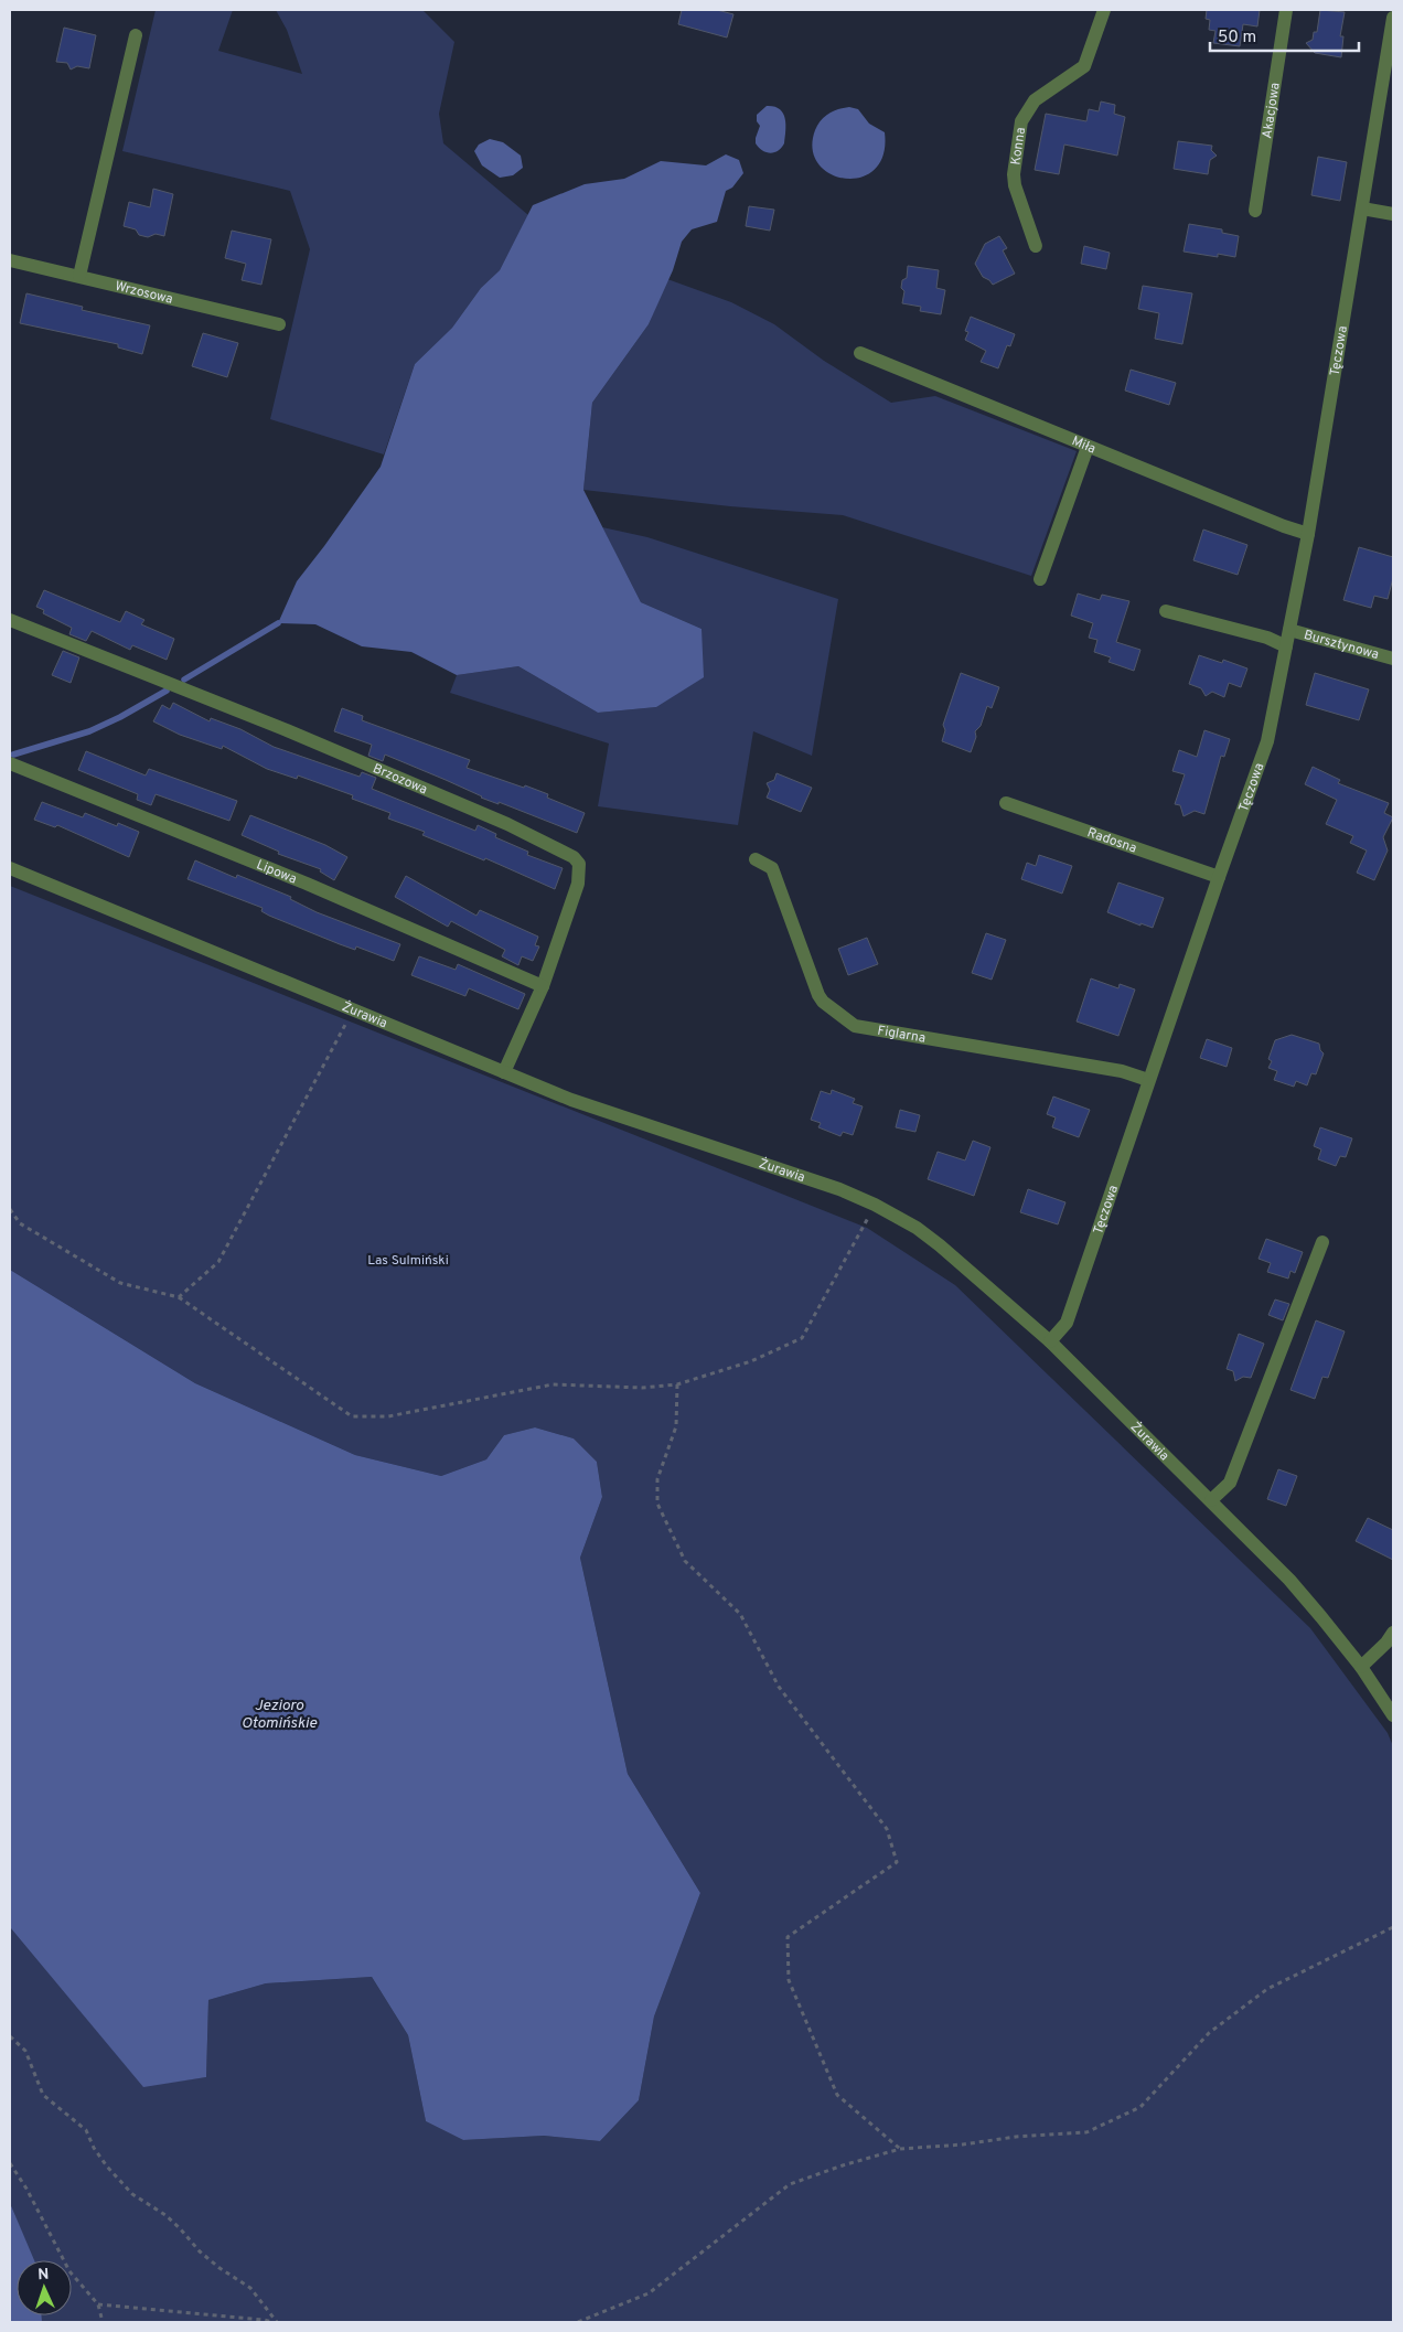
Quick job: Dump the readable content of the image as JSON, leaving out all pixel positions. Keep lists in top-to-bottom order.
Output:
{
  "streets": {
    "street": [
      "Akacjowa",
      "Konna",
      "Wrzosowa",
      "Tęczowa",
      "Miła",
      "Bursztynowa",
      "Brzozowa",
      "Radosna",
      "Lipowa",
      "Żurawia",
      "Figlarna"
    ]
  },
  "crossings": [
    ["Tęczowa", "Miła"],
    ["Tęczowa", "Bursztynowa"],
    ["Tęczowa", "Radosna"],
    ["Tęczowa", "Żurawia"],
    ["Tęczowa", "Figlarna"],
    ["Brzozowa", "Lipowa"],
    ["Brzozowa", "Żurawia"]
  ],
  "water": ["Jezioro Otomińskie"],
  "parks": ["Las Sulmiński"],
  "scale_bar": "50 m",
  "north": "top"
}
